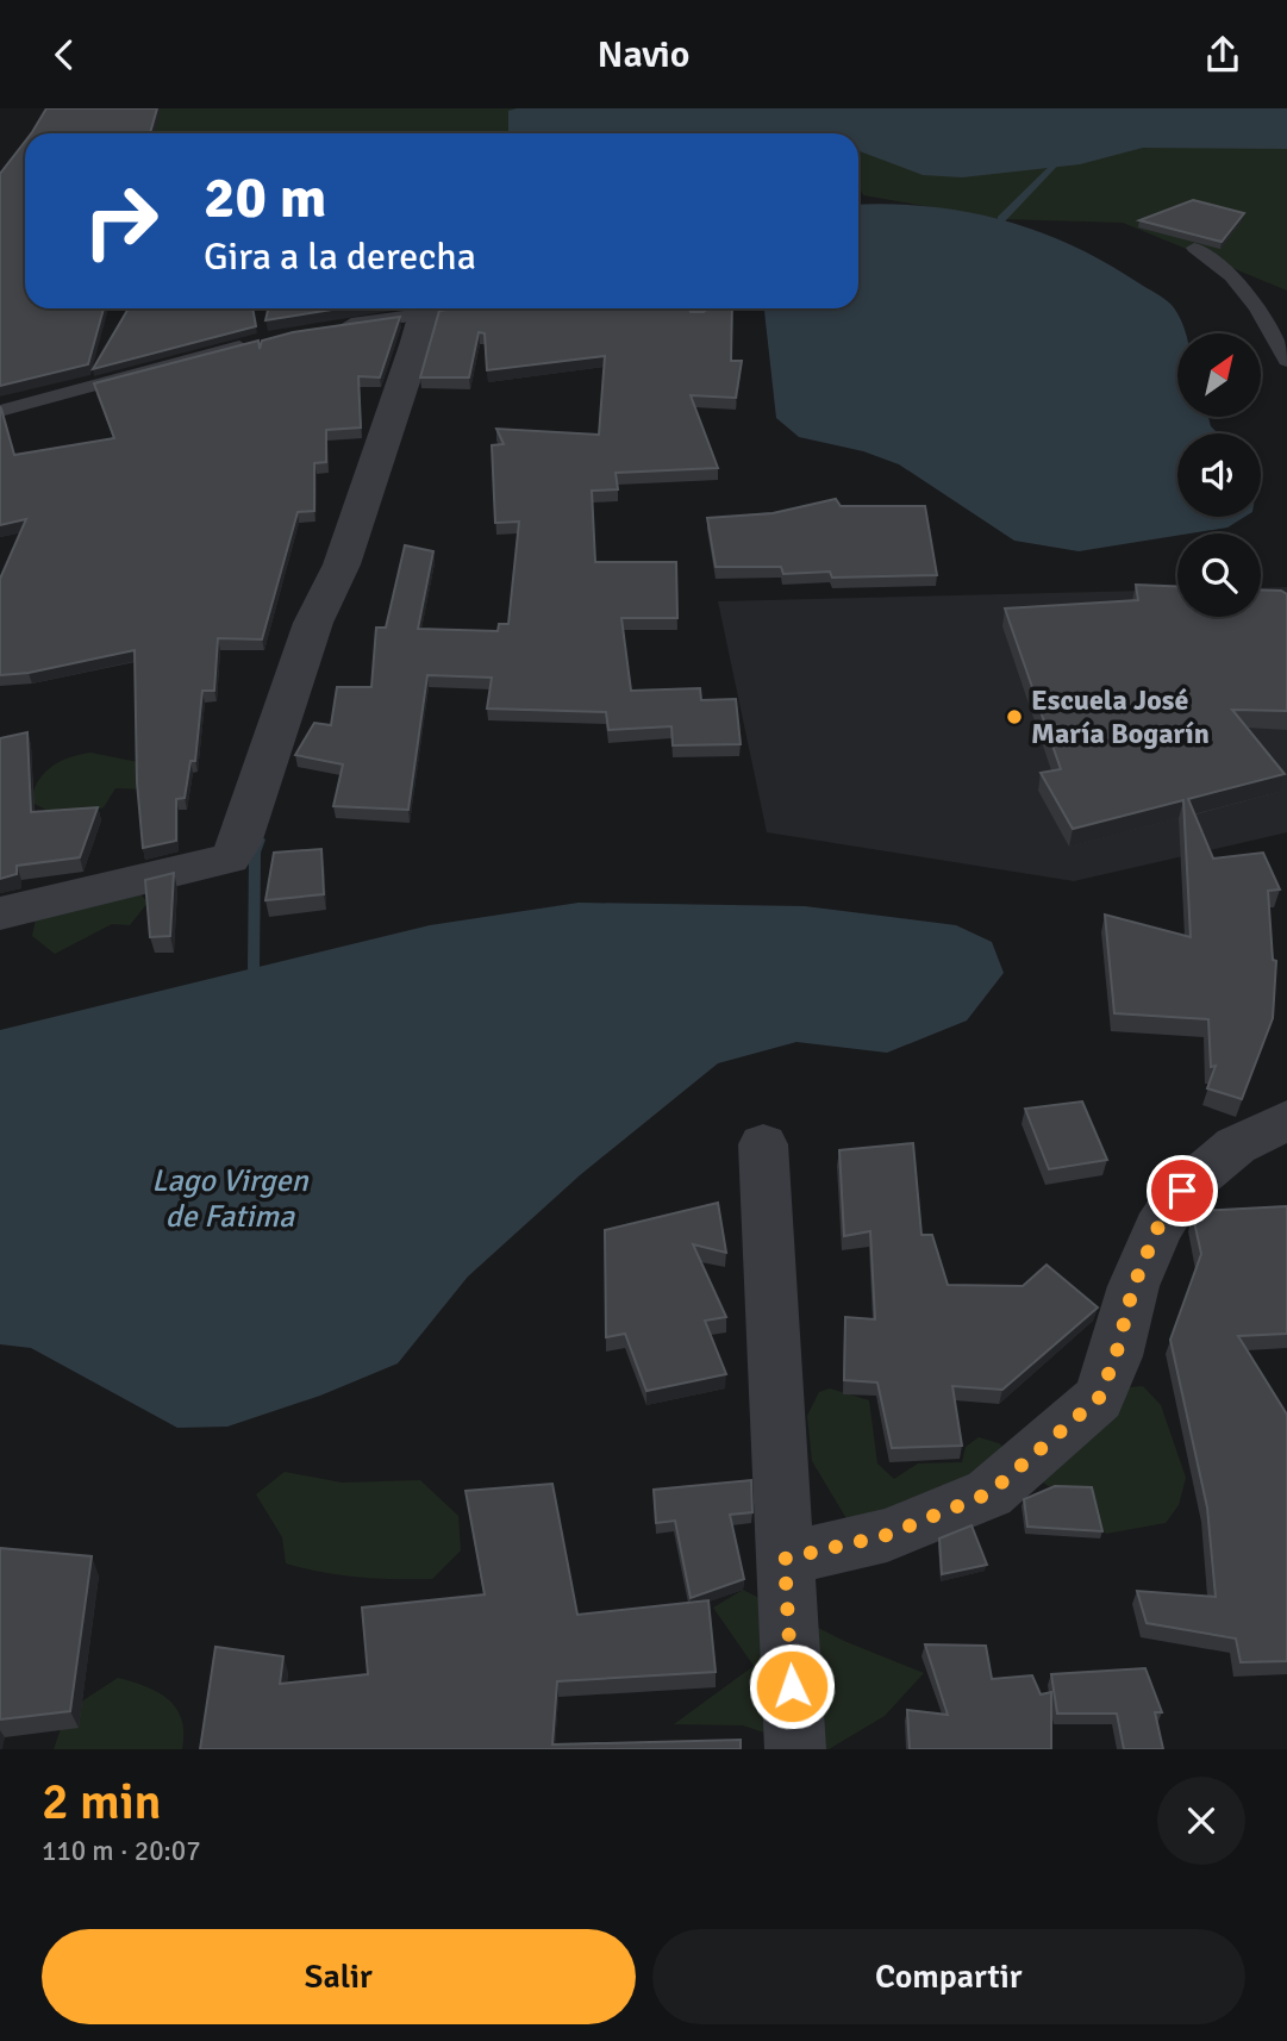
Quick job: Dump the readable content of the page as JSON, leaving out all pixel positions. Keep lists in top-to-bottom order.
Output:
{
  "water": ["Lago Virgen de Fatima"],
  "places": ["Escuela José María Bogarín"],
  "north": "top right",
  "page": {
    "header": "Navio",
    "turn": ["20 m", "Gira a la derecha"],
    "heading": ["2 min", "110 m · 20:07"],
    "buttons": ["Salir", "Compartir"]
  }
}
